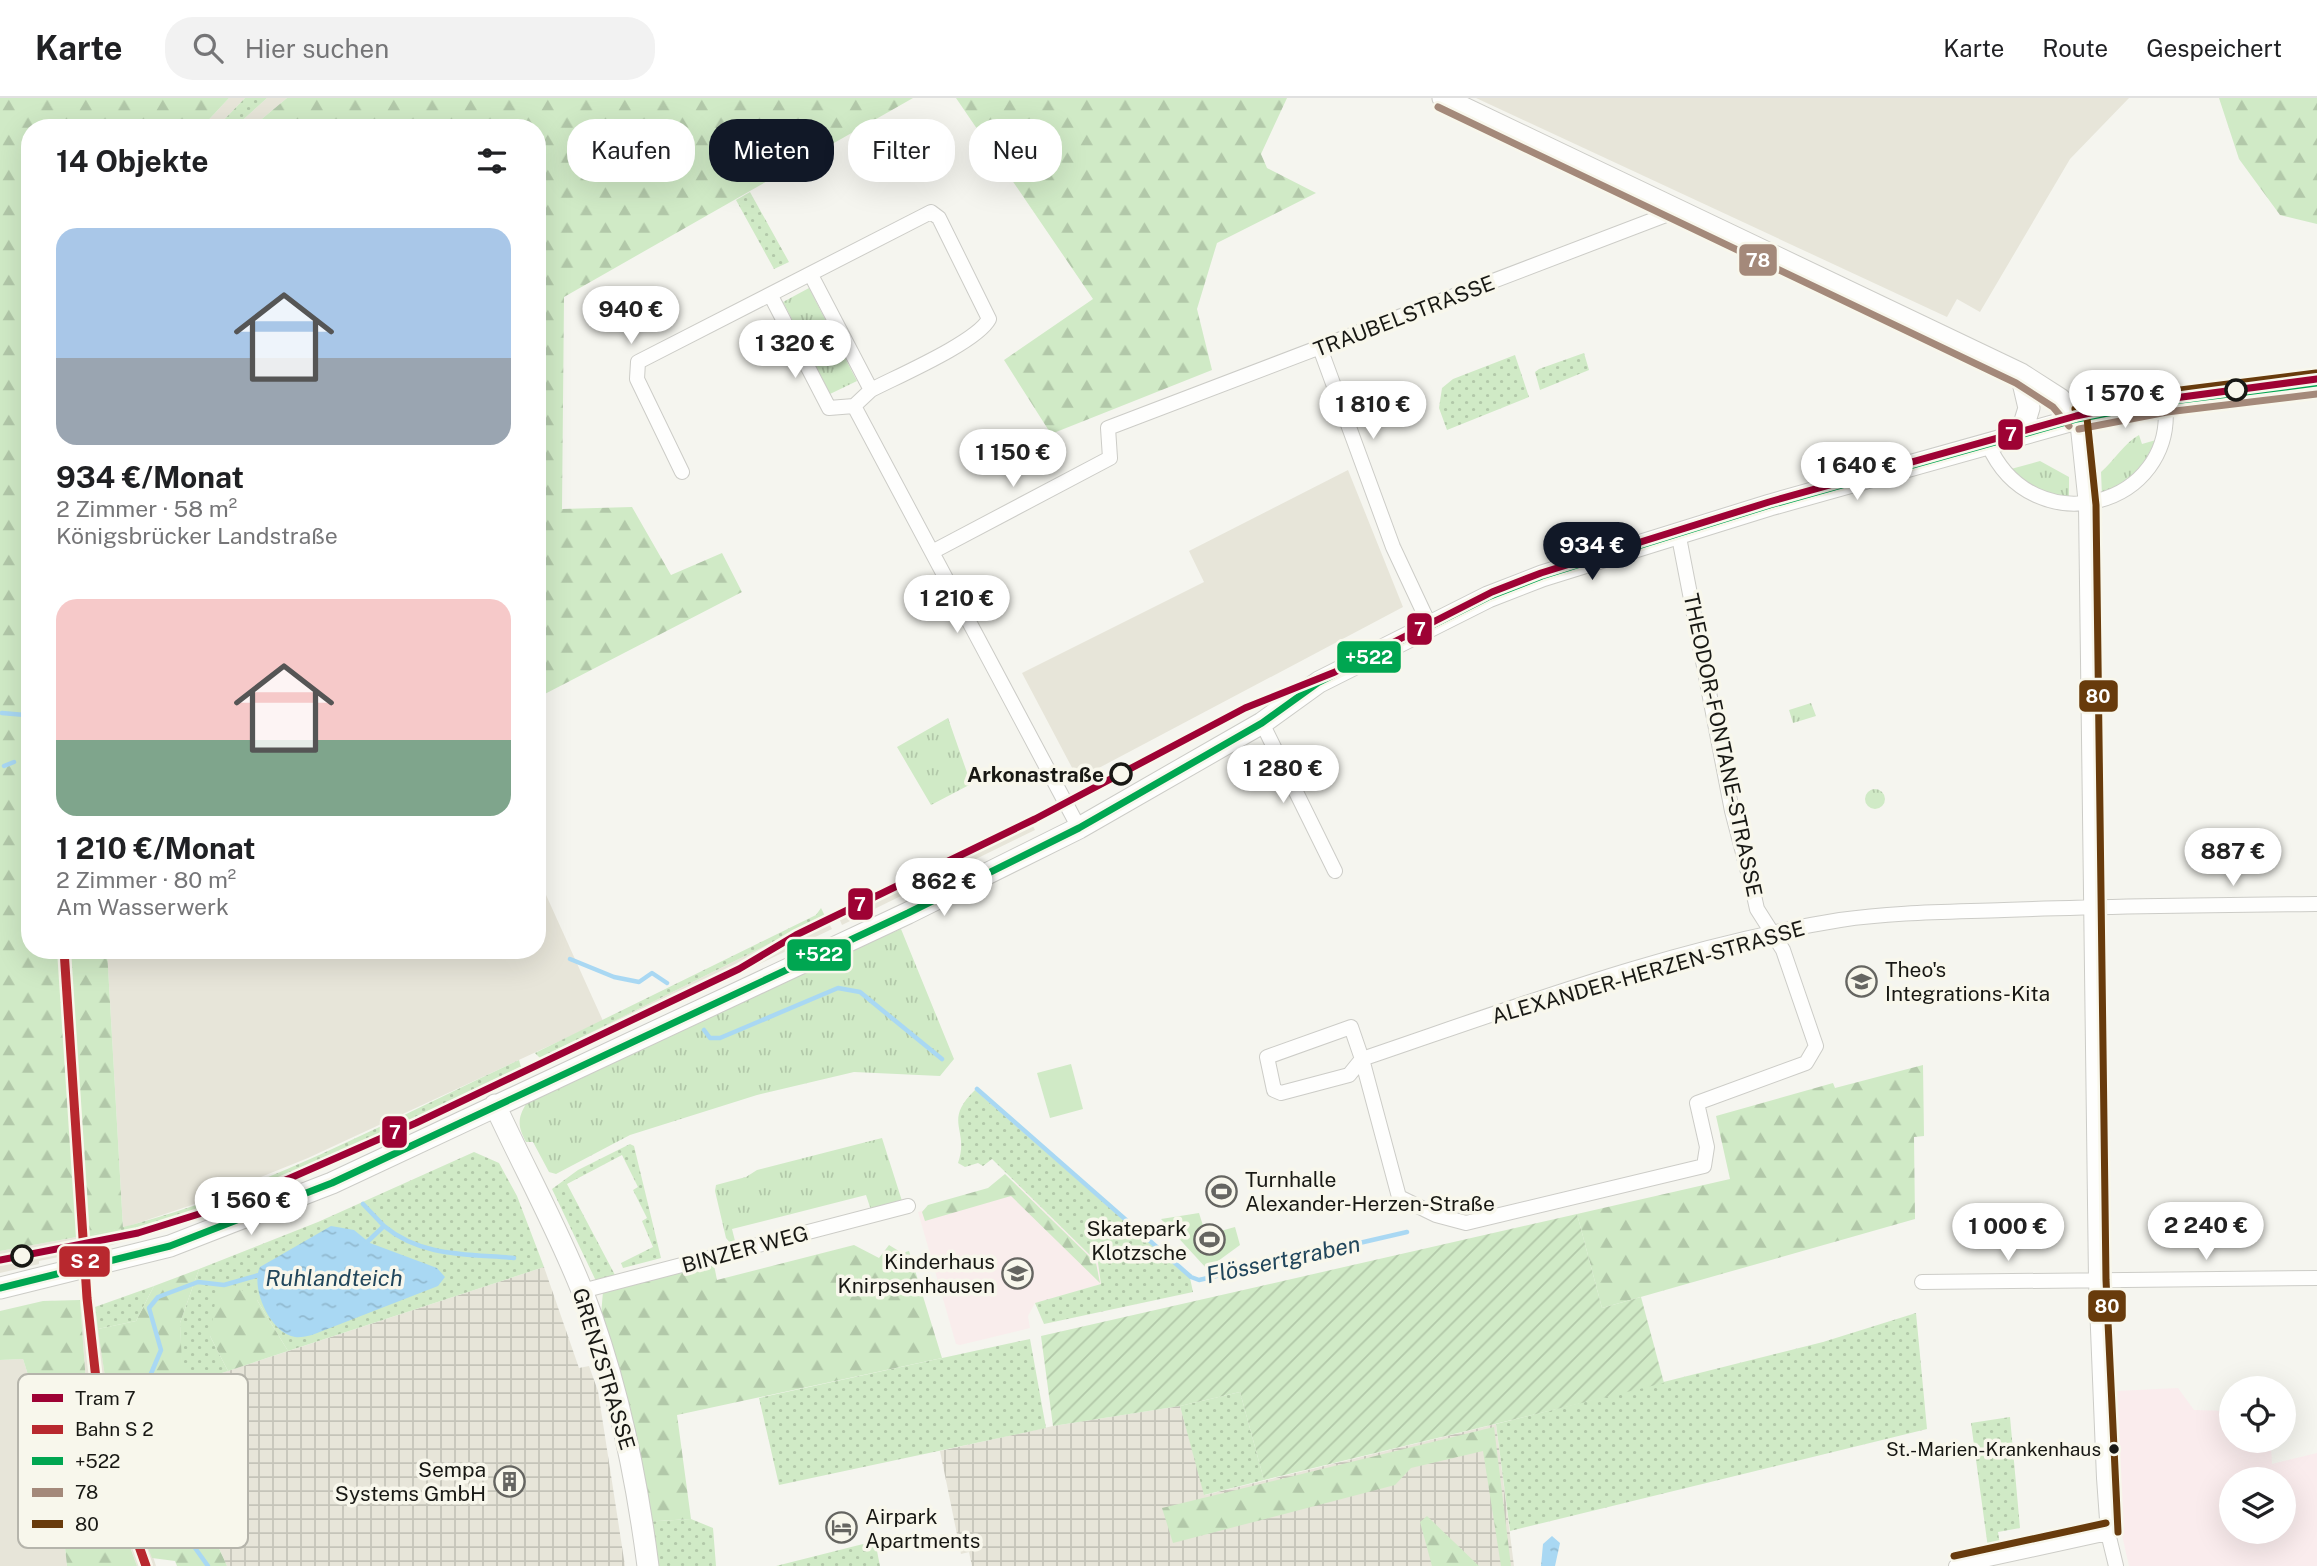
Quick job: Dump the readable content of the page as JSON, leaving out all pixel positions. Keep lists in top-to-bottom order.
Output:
{
  "streets": {
    "main road": ["GRENZSTRASSE"],
    "street": [
      "TRAUBELSTRASSE",
      "THEODOR-FONTANE-STRASSE",
      "ALEXANDER-HERZEN-STRASSE",
      "BINZER WEG"
    ]
  },
  "crossings": [
    ["THEODOR-FONTANE-STRASSE", "ALEXANDER-HERZEN-STRASSE"],
    ["BINZER WEG", "GRENZSTRASSE"]
  ],
  "water": ["Flössertgraben", "Ruhlandteich"],
  "places": {
    "other": ["Arkonastraße", "St.-Marien-Krankenhaus"],
    "school or university": ["Theo's Integrations-Kita", "Kinderhaus Knirpsenhausen"],
    "sports": ["Turnhalle Alexander-Herzen-Straße", "Skatepark Klotzsche"],
    "building": ["Sempa Systems GmbH"],
    "hotel": ["Airpark Apartments"]
  },
  "lines": [
    "transit line 78",
    "transit line 80",
    "tram line 7",
    "transit line +522"
  ],
  "legend": [
    "Tram 7",
    "Bahn S 2",
    "+522",
    "78",
    "80"
  ],
  "page": {
    "header": "Karte",
    "search": "Hier suchen",
    "nav": ["Karte", "Route", "Gespeichert"],
    "chip": [
      "Kaufen",
      "Mieten",
      "Filter",
      "Neu"
    ],
    "heading": "14 Objekte",
    "list": [
      {
        "name": "934 €/Monat",
        "note": "2 Zimmer · 58 m² · Königsbrücker Landstraße"
      },
      {
        "name": "1 210 €/Monat",
        "note": "2 Zimmer · 80 m² · Am Wasserwerk"
      }
    ],
    "price": [
      "940 €",
      "1 320 €",
      "1 570 €",
      "1 810 €",
      "1 150 €",
      "1 640 €",
      "934 €",
      "1 210 €",
      "1 280 €",
      "887 €",
      "862 €",
      "1 560 €",
      "2 240 €",
      "1 000 €"
    ]
  }
}
